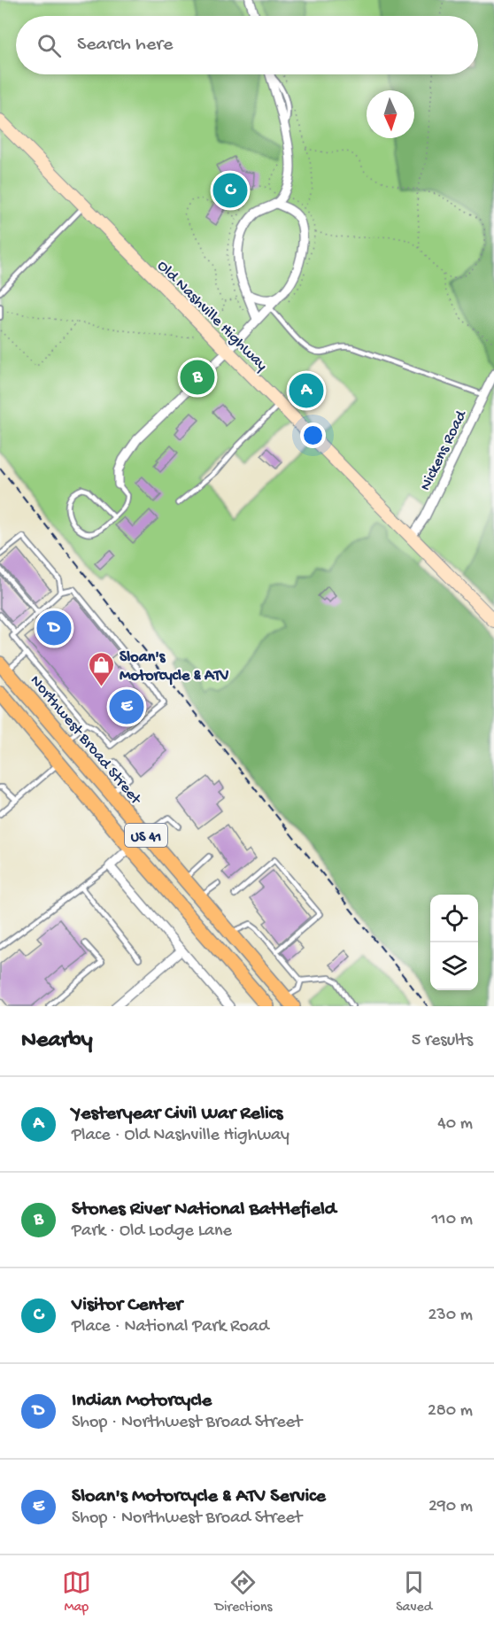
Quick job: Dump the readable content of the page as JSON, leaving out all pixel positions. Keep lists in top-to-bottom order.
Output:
{
  "streets": {
    "main road": ["Old Nashville Highway", "Northwest Broad Street", "US 41"],
    "street": ["Nickens Road"]
  },
  "crossings": [
    ["Old Nashville Highway", "Nickens Road"]
  ],
  "places": {
    "shop": ["Sloan's Motorcycle & ATV"]
  },
  "north": "bottom",
  "page": {
    "search": "Search here",
    "pins": [
      "C",
      "B",
      "A",
      "D",
      "E"
    ],
    "heading": ["Nearby", "5 results"],
    "list": [
      {
        "mark": "A",
        "name": "Yesteryear Civil War Relics",
        "note": "Place · Old Nashville Highway",
        "value": "40 m"
      },
      {
        "mark": "B",
        "name": "Stones River National Battlefield",
        "note": "Park · Old Lodge Lane",
        "value": "110 m"
      },
      {
        "mark": "C",
        "name": "Visitor Center",
        "note": "Place · National Park Road",
        "value": "230 m"
      },
      {
        "mark": "D",
        "name": "Indian Motorcycle",
        "note": "Shop · Northwest Broad Street",
        "value": "280 m"
      },
      {
        "mark": "E",
        "name": "Sloan's Motorcycle & ATV Service",
        "note": "Shop · Northwest Broad Street",
        "value": "290 m"
      }
    ],
    "nav": ["Map", "Directions", "Saved"]
  }
}
